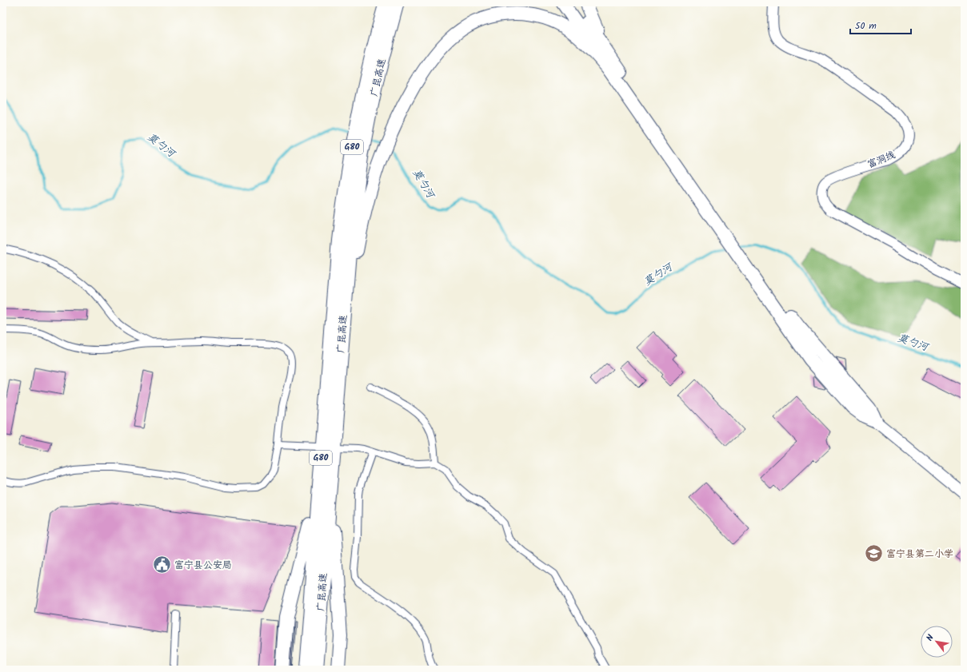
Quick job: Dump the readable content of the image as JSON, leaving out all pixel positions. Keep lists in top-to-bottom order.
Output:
{
  "streets": {
    "highway": ["广昆高速", "G80"],
    "main road": ["富洞线"]
  },
  "water": ["莫勺河"],
  "places": {
    "school or university": ["富宁县第二小学"],
    "public building": ["富宁县公安局"]
  },
  "scale_bar": "50 m",
  "north": "top left"
}
